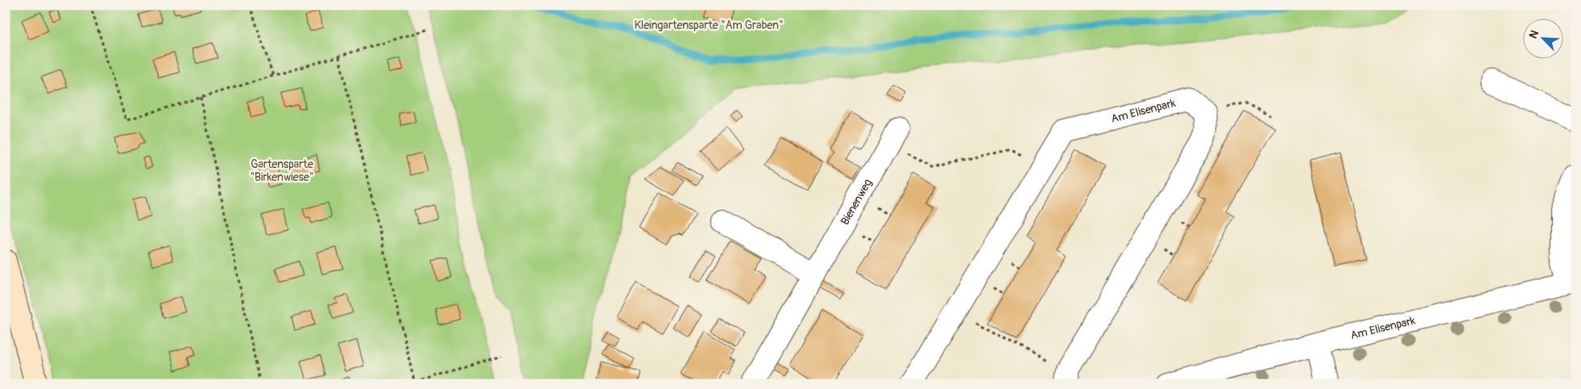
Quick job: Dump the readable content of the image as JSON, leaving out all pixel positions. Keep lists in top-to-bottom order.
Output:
{
  "streets": {
    "street": ["Am Elisenpark", "Bienenweg"]
  },
  "parks": ["Kleingartensparte \"Am Graben\"", "Gartensparte \"Birkenwiese\""],
  "north": "top left"
}
